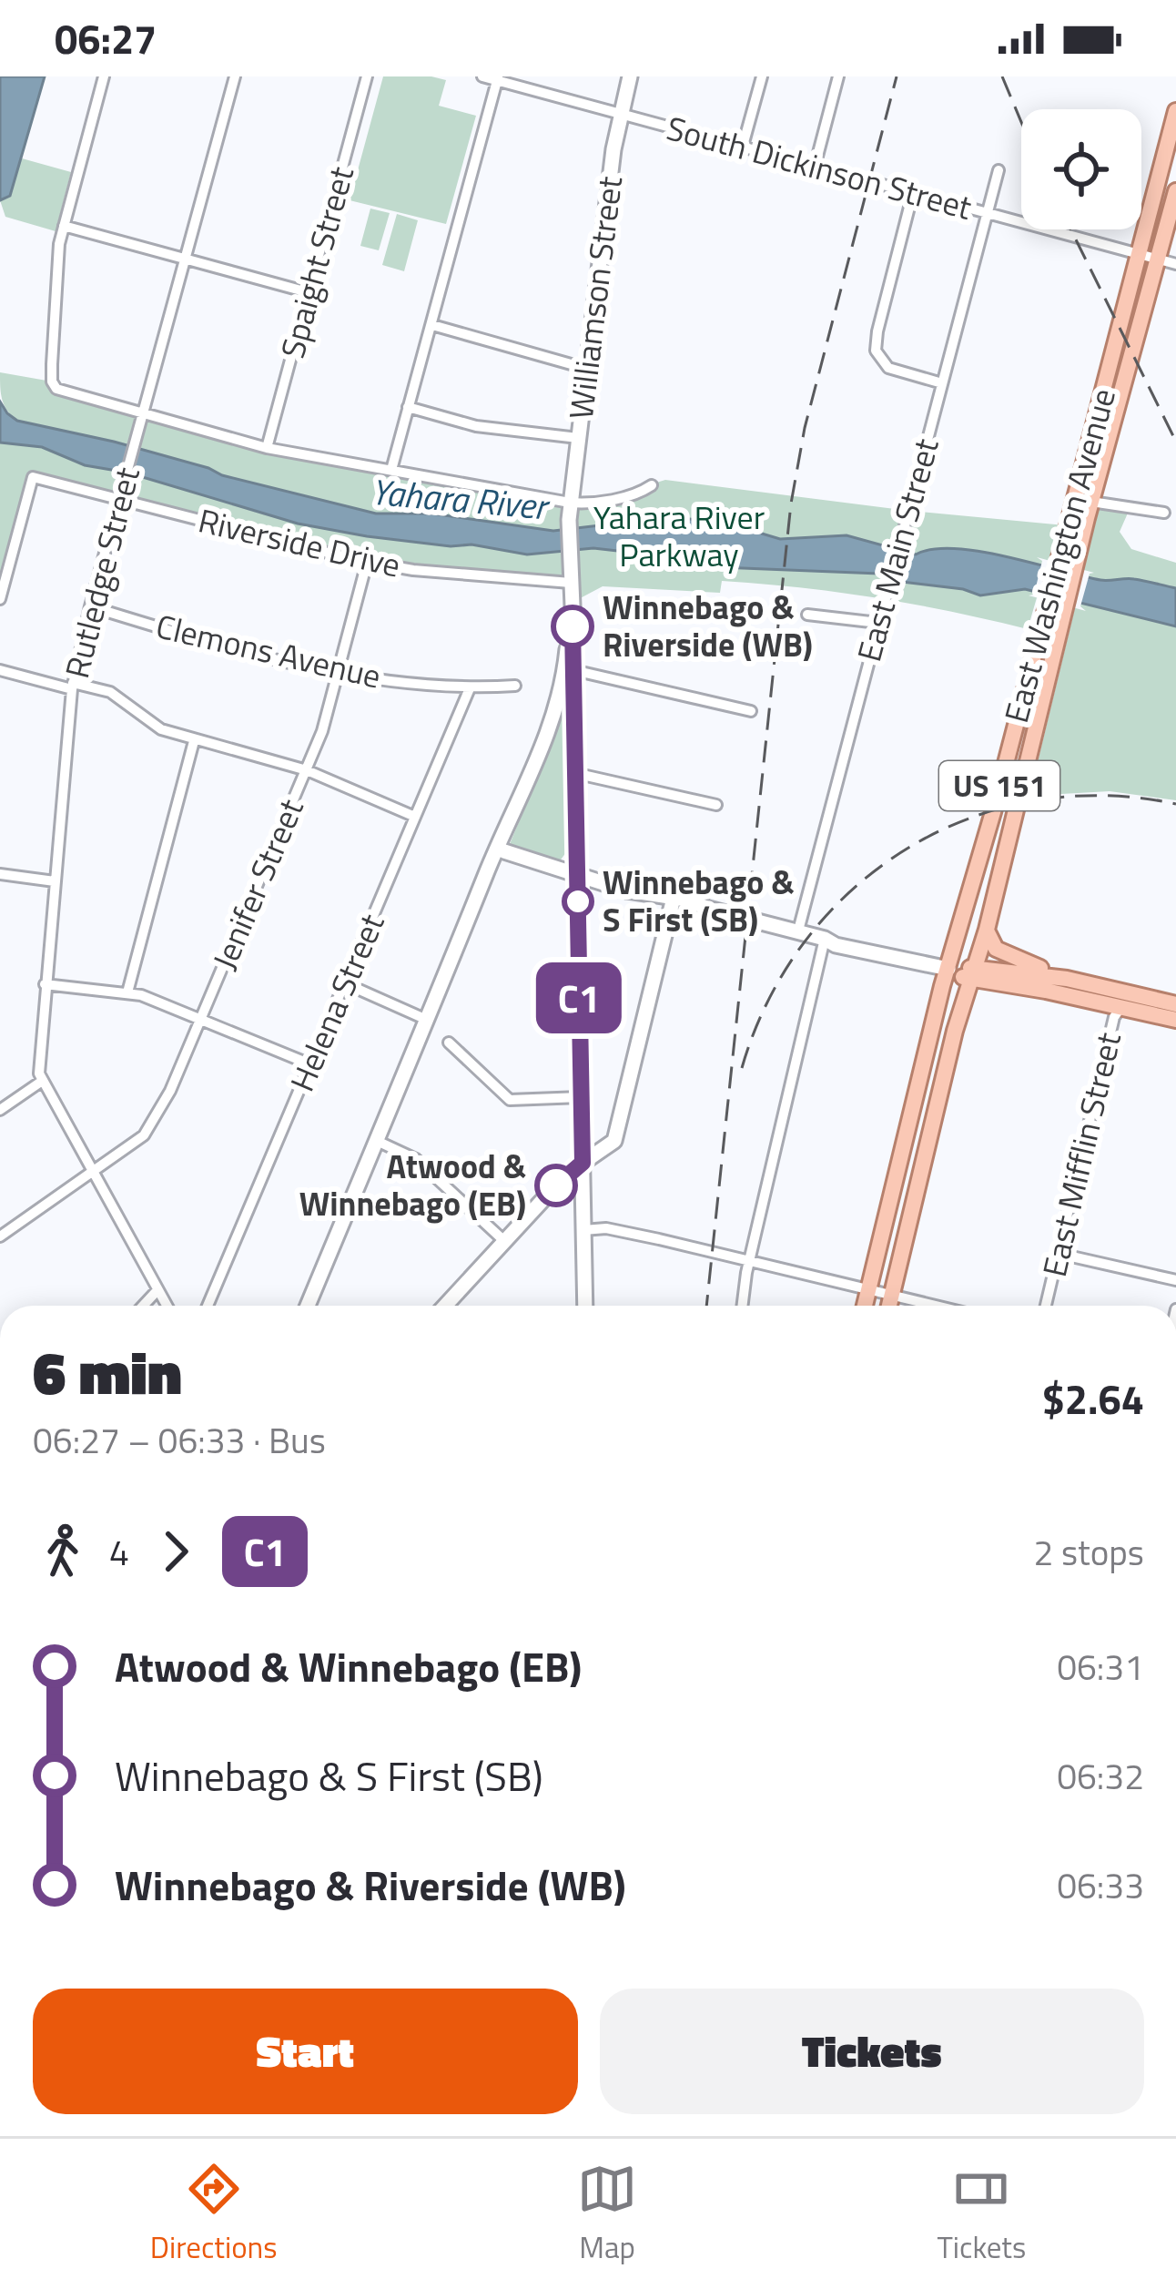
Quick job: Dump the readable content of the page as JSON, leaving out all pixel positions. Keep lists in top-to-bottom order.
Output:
{
  "streets": {
    "main road": ["East Washington Avenue", "US 151"],
    "street": [
      "South Dickinson Street",
      "Spaight Street",
      "Williamson Street",
      "Riverside Drive",
      "East Main Street",
      "Rutledge Street",
      "Clemons Avenue",
      "Jenifer Street",
      "Helena Street",
      "East Mifflin Street"
    ]
  },
  "crossings": [
    ["South Dickinson Street", "Williamson Street"],
    ["South Dickinson Street", "East Main Street"],
    ["South Dickinson Street", "East Washington Avenue"],
    ["Williamson Street", "Riverside Drive"],
    ["Riverside Drive", "Rutledge Street"],
    ["Riverside Drive", "Jenifer Street"],
    ["Rutledge Street", "Clemons Avenue"],
    ["Clemons Avenue", "Jenifer Street"],
    ["Clemons Avenue", "Helena Street"]
  ],
  "water": ["Yahara River"],
  "parks": ["Yahara River Parkway"],
  "places": ["Winnebago & Riverside (WB)", "Winnebago & S First (SB)", "Atwood & Winnebago (EB)"],
  "lines": ["bus line C1"],
  "page": {
    "status": "06:27",
    "on_map": "C1",
    "heading": ["6 min", "06:27 – 06:33 · Bus", "$2.64"],
    "legs": ["4", "C1", "2 stops"],
    "list": [
      {
        "name": "Atwood & Winnebago (EB)",
        "value": "06:31"
      },
      {
        "name": "Winnebago & S First (SB)",
        "value": "06:32"
      },
      {
        "name": "Winnebago & Riverside (WB)",
        "value": "06:33"
      }
    ],
    "buttons": ["Start", "Tickets"],
    "tabs": ["Directions", "Map", "Tickets"]
  }
}
